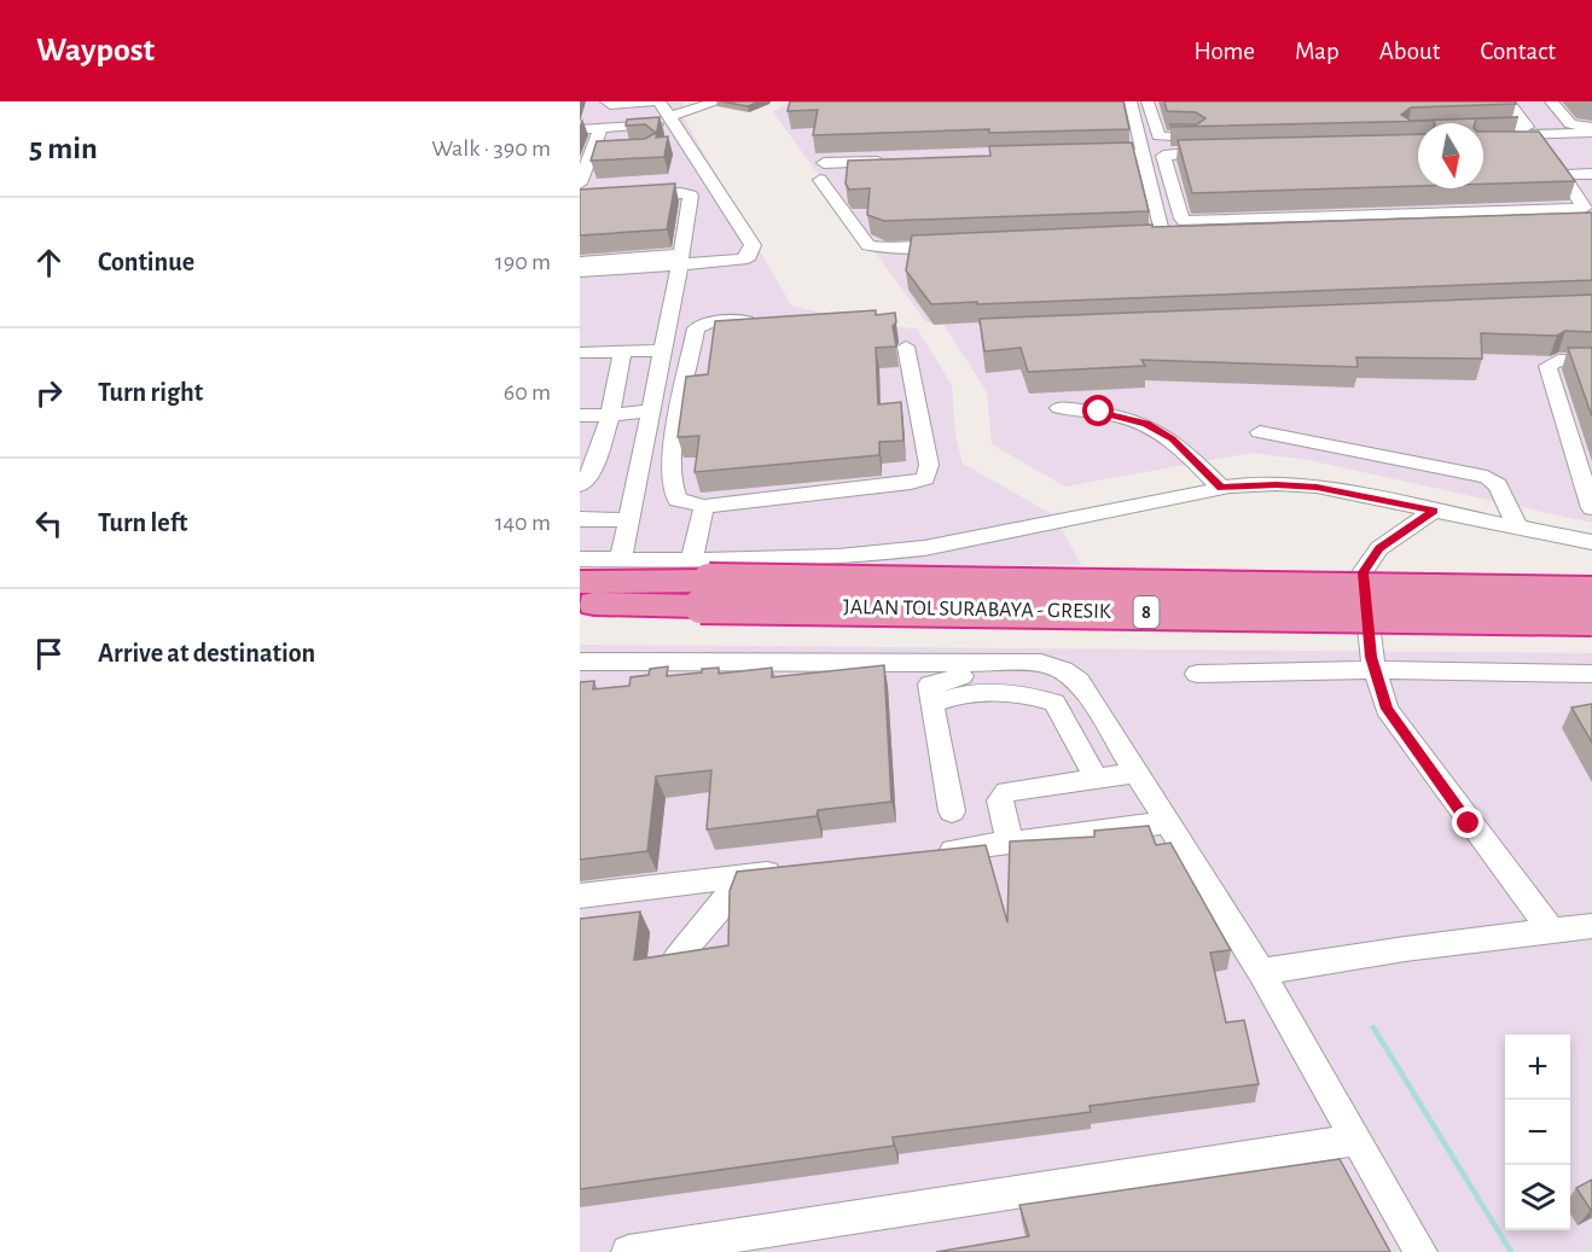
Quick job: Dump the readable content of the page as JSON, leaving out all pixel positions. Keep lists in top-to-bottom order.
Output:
{
  "streets": {
    "highway": ["JALAN TOL SURABAYA - GRESIK", "8"]
  },
  "north": "bottom",
  "page": {
    "header": "Waypost",
    "nav": [
      "Home",
      "Map",
      "About",
      "Contact"
    ],
    "heading": ["5 min", "Walk · 390 m"],
    "list": [
      ["Continue", "190 m"],
      ["Turn right", "60 m"],
      ["Turn left", "140 m"],
      "Arrive at destination"
    ],
    "map_buttons": ["+", "−"]
  }
}
